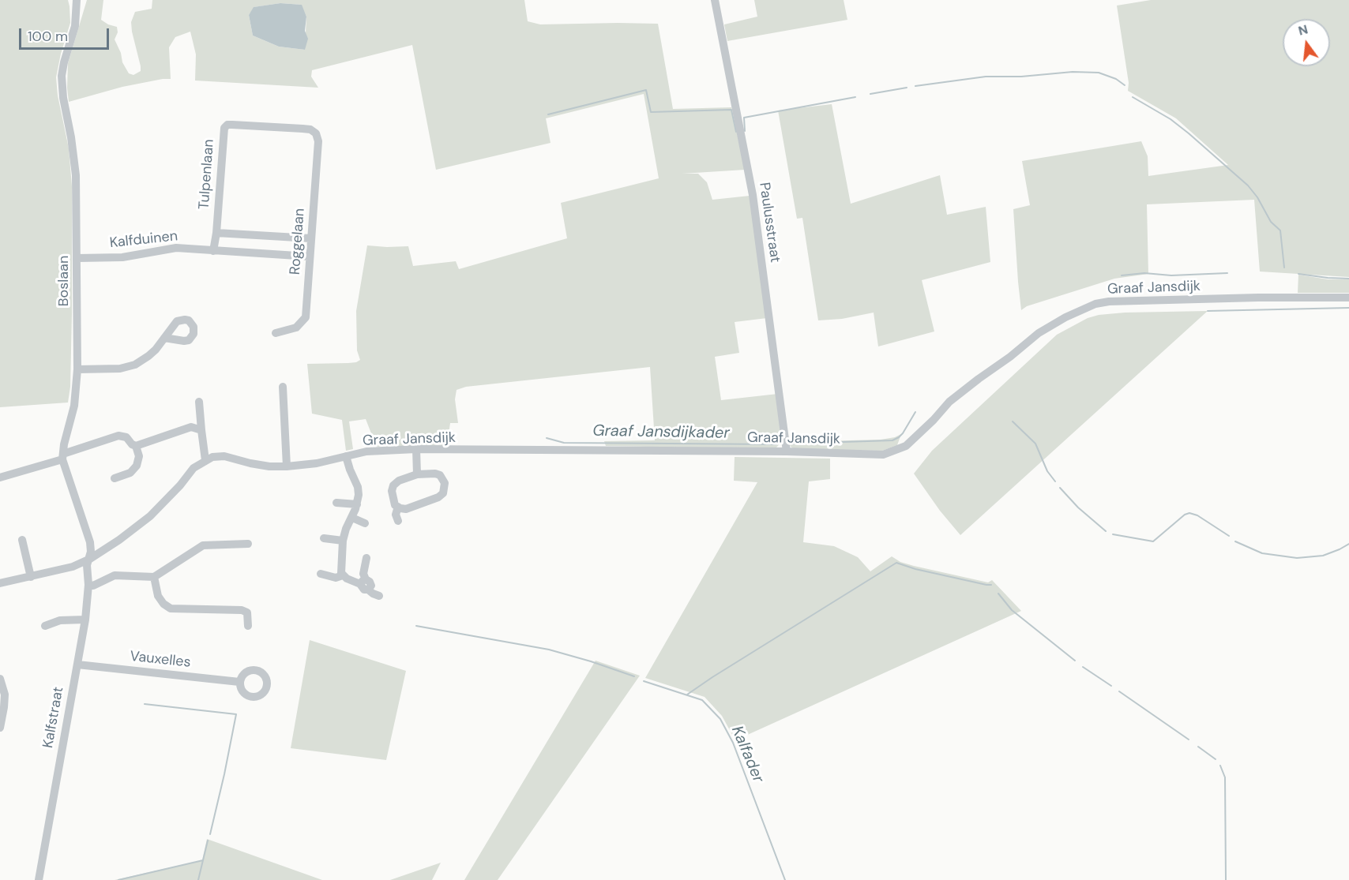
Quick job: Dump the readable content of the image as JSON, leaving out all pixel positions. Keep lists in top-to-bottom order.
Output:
{
  "streets": {
    "street": [
      "Tulpenlaan",
      "Paulusstraat",
      "Kalfduinen",
      "Roggelaan",
      "Boslaan",
      "Graaf Jansdijk",
      "Vauxelles",
      "Kalfstraat"
    ]
  },
  "crossings": [
    ["Tulpenlaan", "Roggelaan"],
    ["Paulusstraat", "Graaf Jansdijk"],
    ["Kalfduinen", "Roggelaan"],
    ["Kalfduinen", "Boslaan"],
    ["Vauxelles", "Kalfstraat"]
  ],
  "water": ["Graaf Jansdijkader", "Kalfader"],
  "scale_bar": "100 m",
  "north": "top"
}
